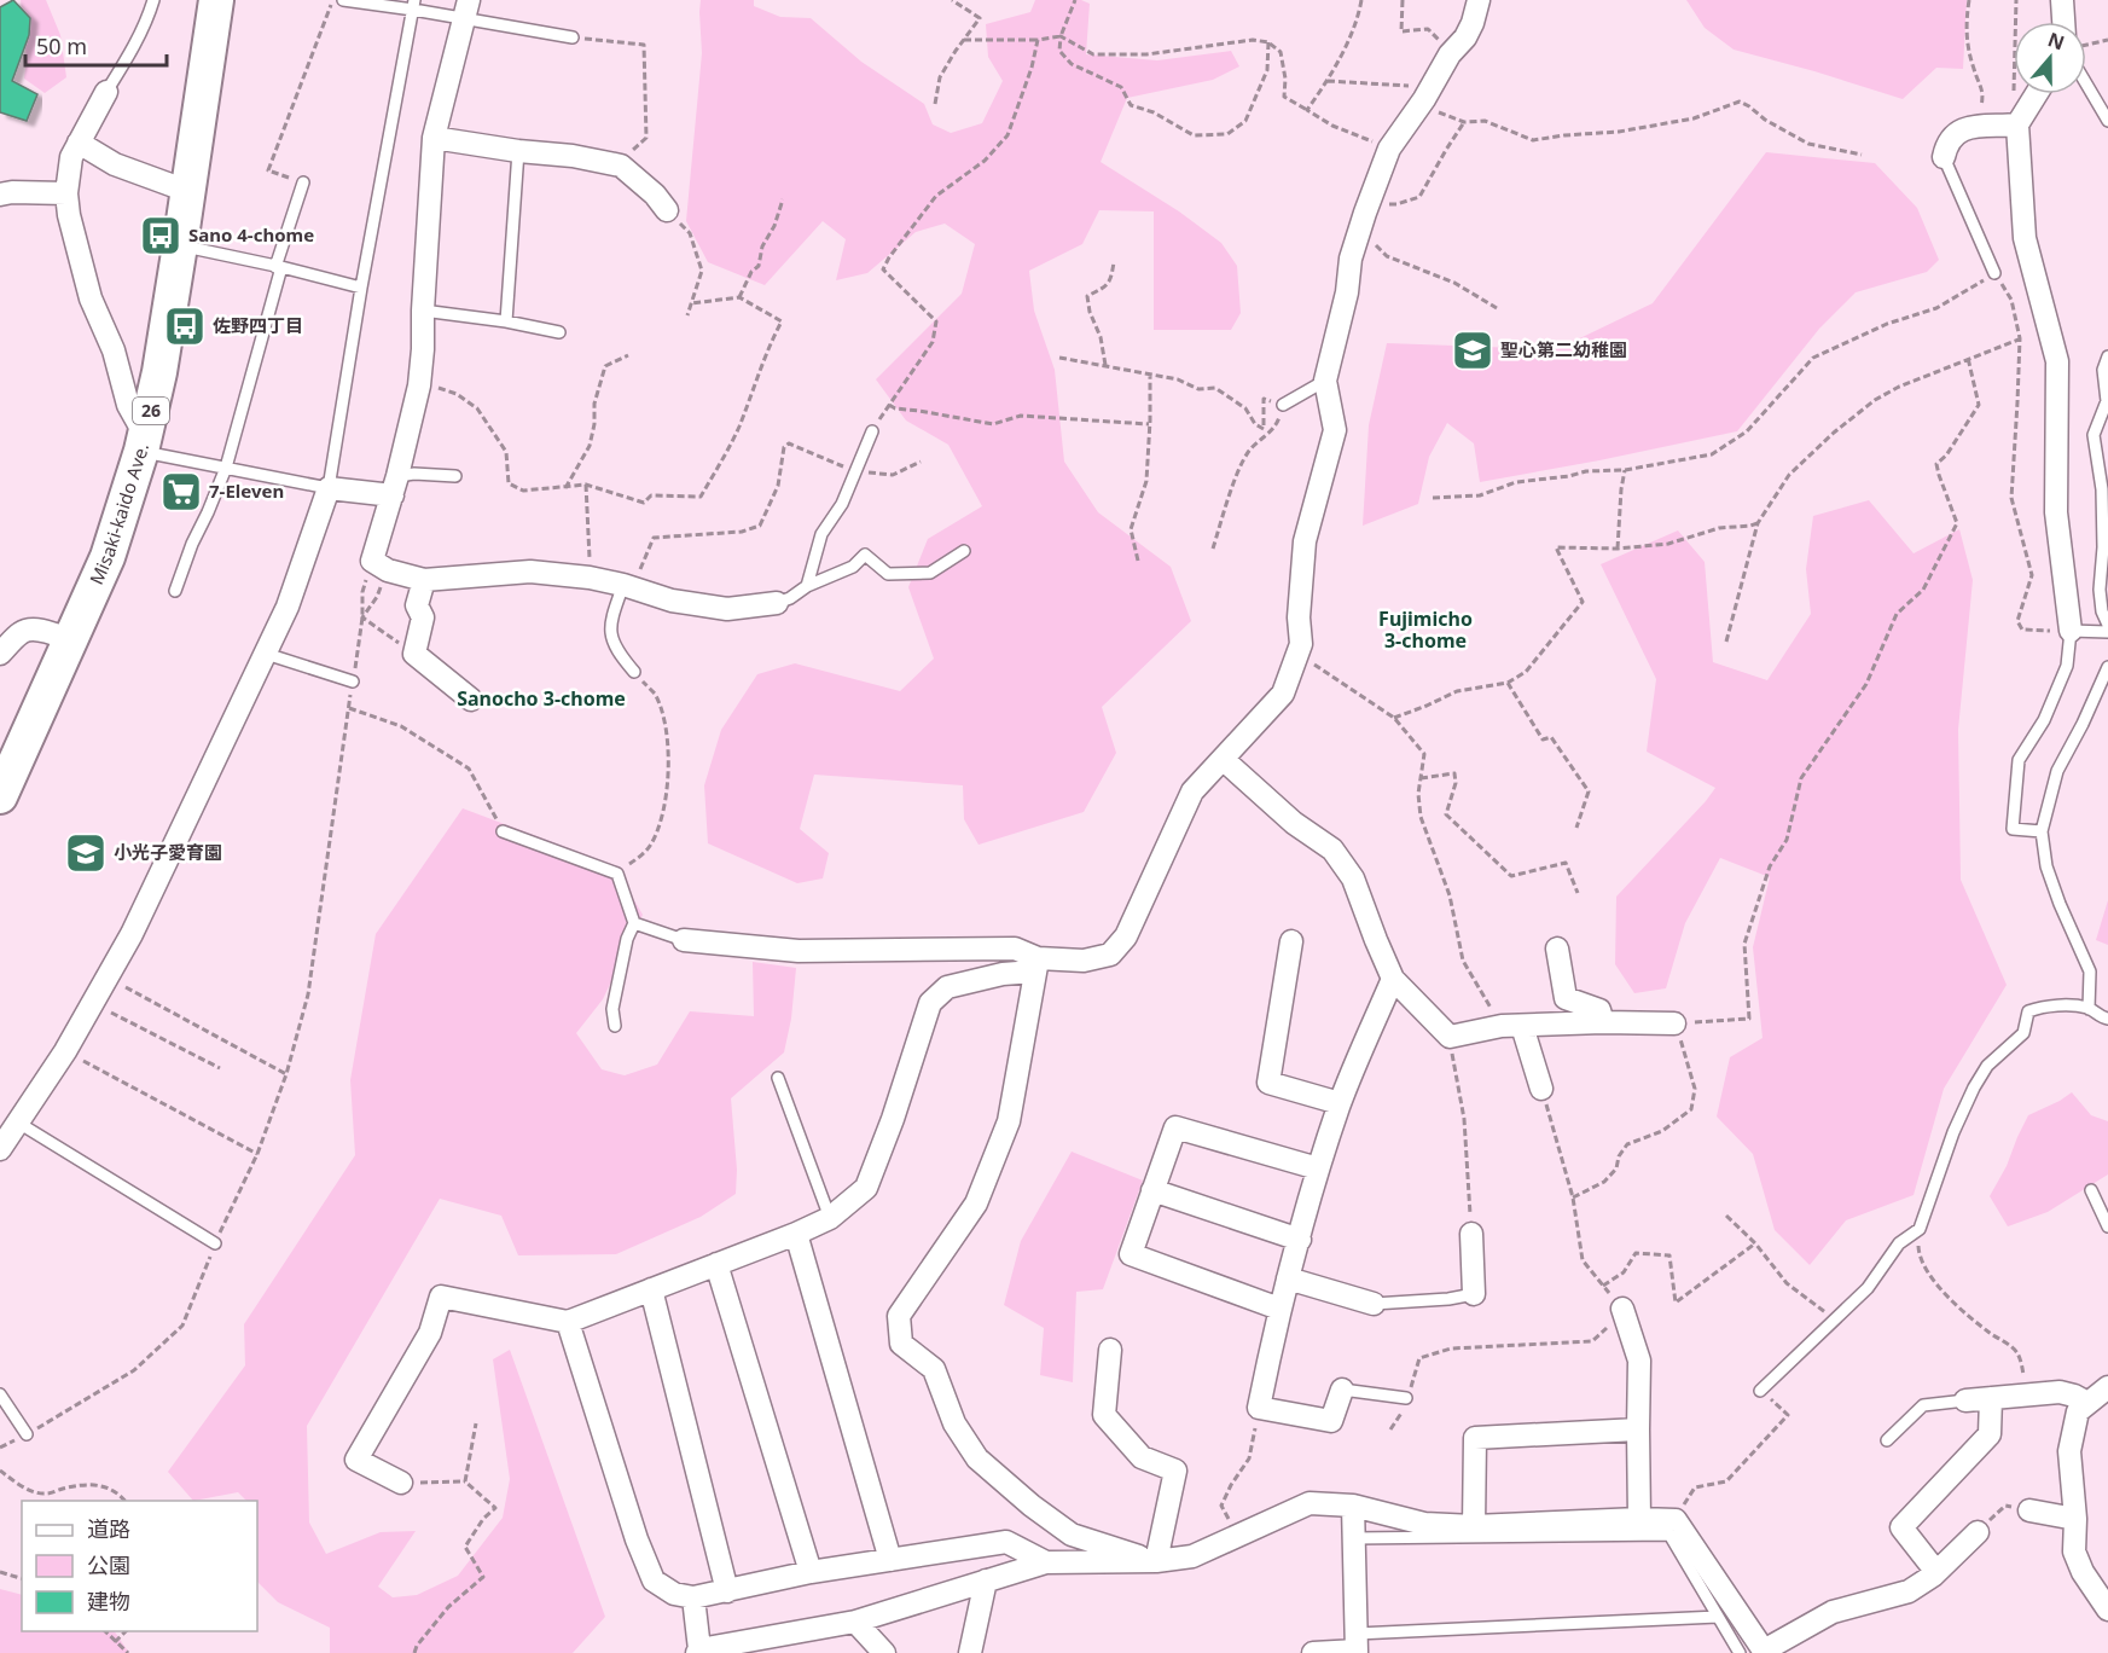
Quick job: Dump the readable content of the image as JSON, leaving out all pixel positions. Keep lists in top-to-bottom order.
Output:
{
  "streets": {
    "main road": ["26", "Misaki-kaido Ave."]
  },
  "districts": ["Fujimicho 3-chome", "Sanocho 3-chome"],
  "places": {
    "bus stop": ["Sano 4-chome", "佐野四丁目"],
    "school or university": ["聖心第二幼稚園", "小光子愛育園"],
    "supermarket": ["7-Eleven"]
  },
  "legend": ["道路", "公園", "建物"],
  "scale_bar": "50 m",
  "north": "top"
}
